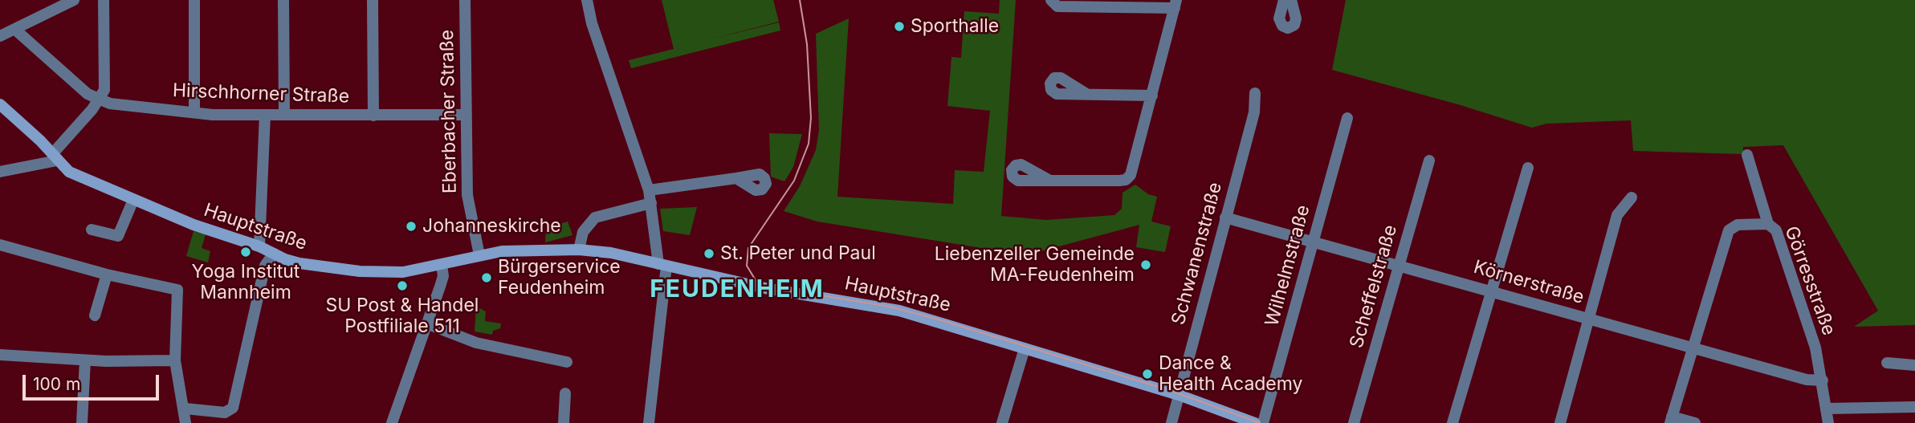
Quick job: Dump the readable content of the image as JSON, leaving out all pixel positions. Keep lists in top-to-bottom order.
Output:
{
  "streets": {
    "street": [
      "Hirschhorner Straße",
      "Eberbacher Straße",
      "Hauptstraße",
      "Schwanenstraße",
      "Wilhelmstraße",
      "Görresstraße",
      "Körnerstraße",
      "Scheffelstraße"
    ]
  },
  "crossings": [
    ["Hirschhorner Straße", "Eberbacher Straße"],
    ["Eberbacher Straße", "Hauptstraße"],
    ["Hauptstraße", "Schwanenstraße"],
    ["Schwanenstraße", "Körnerstraße"],
    ["Wilhelmstraße", "Körnerstraße"],
    ["Görresstraße", "Körnerstraße"],
    ["Körnerstraße", "Scheffelstraße"]
  ],
  "districts": ["FEUDENHEIM"],
  "places": [
    "Sporthalle",
    "Johanneskirche",
    "Yoga Institut Mannheim",
    "St. Peter und Paul",
    "Liebenzeller Gemeinde MA-Feudenheim",
    "Bürgerservice Feudenheim",
    "SU Post & Handel Postfiliale 511",
    "Dance & Health Academy"
  ],
  "scale_bar": "100 m"
}
